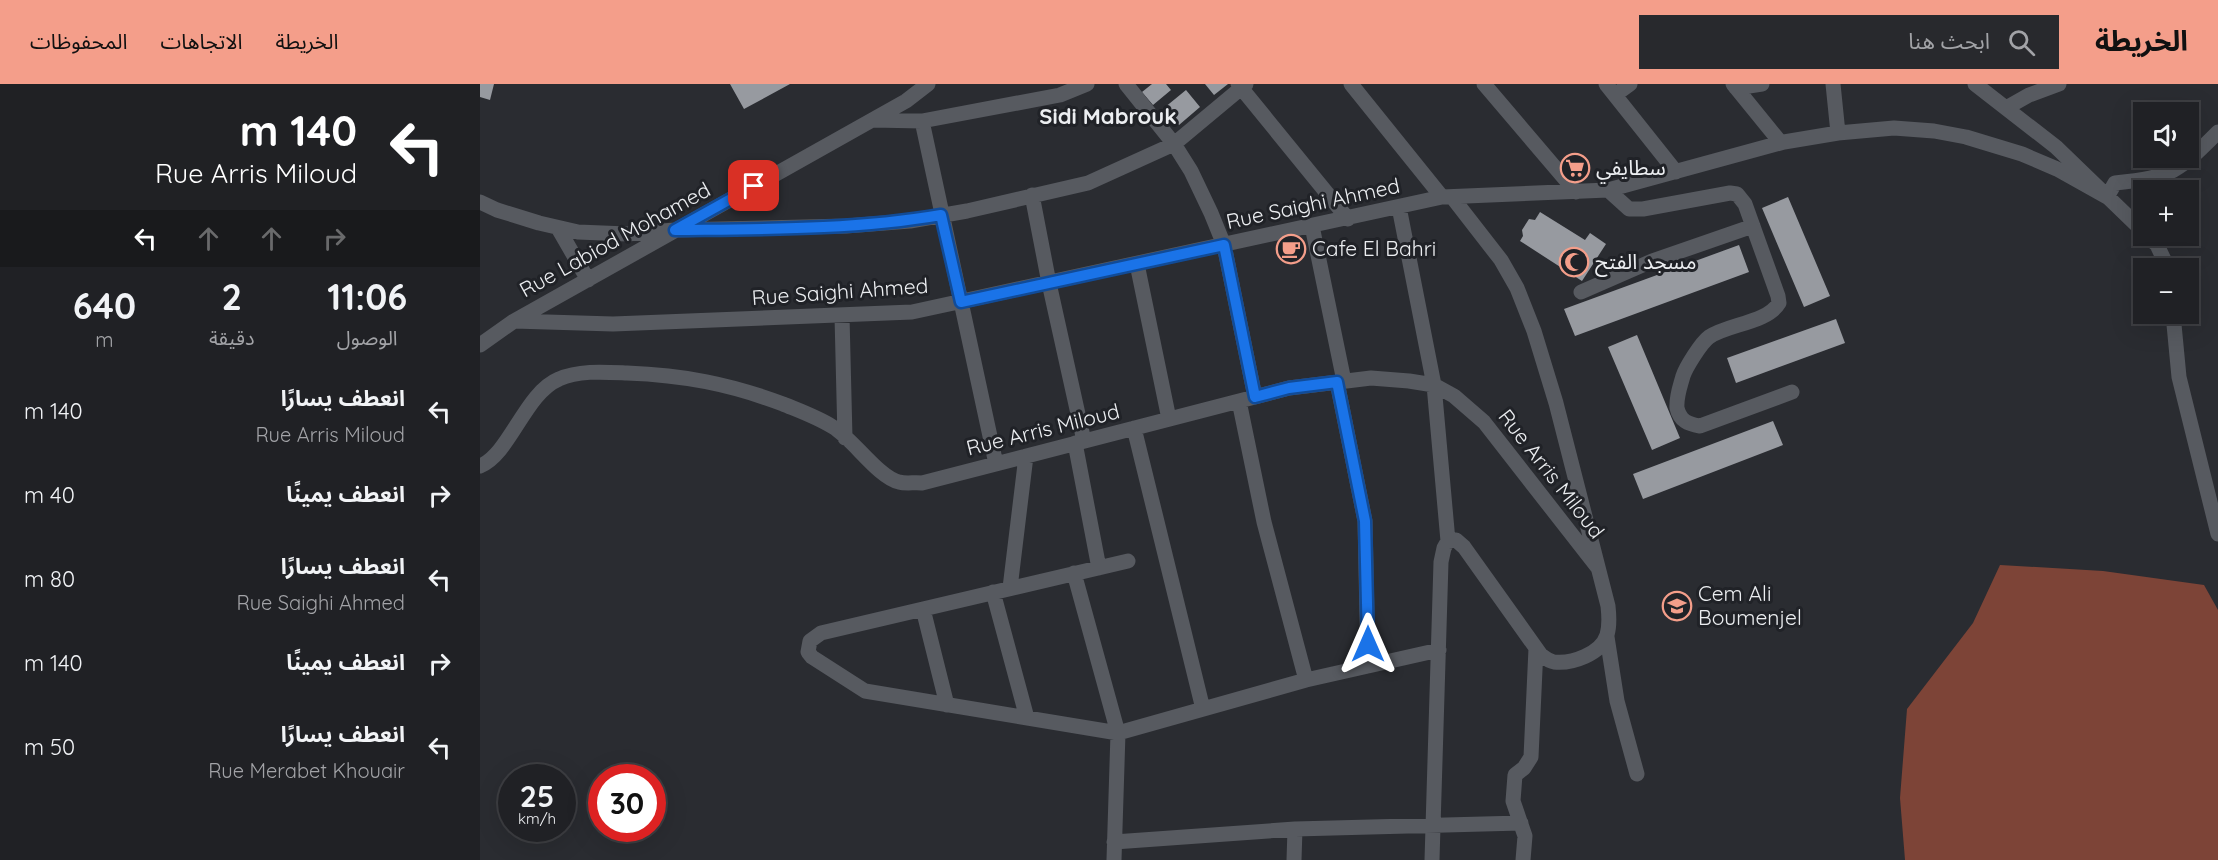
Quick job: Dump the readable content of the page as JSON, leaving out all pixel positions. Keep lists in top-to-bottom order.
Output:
{
  "streets": {
    "street": ["Rue Saighi Ahmed", "Rue Labiod Mohamed", "Rue Arris Miloud"]
  },
  "crossings": [
    ["Rue Saighi Ahmed", "Rue Labiod Mohamed"]
  ],
  "districts": ["Sidi Mabrouk"],
  "places": {
    "supermarket": ["سطايفي"],
    "cafe": ["Cafe El Bahri"],
    "mosque": ["مسجد الفتح"],
    "school or university": ["Cem Ali Boumenjel"]
  },
  "page": {
    "header": "الخريطة",
    "search": "ابحث هنا",
    "nav": ["الخريطة", "الاتجاهات", "المحفوظات"],
    "turn": ["140 m", "Rue Arris Miloud"],
    "map_buttons": ["+", "−"],
    "eta": [
      "11:06",
      "الوصول",
      "2",
      "دقيقة",
      "640",
      "m"
    ],
    "list": [
      {
        "name": "انعطف يسارًا",
        "note": "Rue Arris Miloud",
        "value": "140 m"
      },
      {
        "name": "انعطف يمينًا",
        "value": "40 m"
      },
      {
        "name": "انعطف يسارًا",
        "note": "Rue Saighi Ahmed",
        "value": "80 m"
      },
      {
        "name": "انعطف يمينًا",
        "value": "140 m"
      },
      {
        "name": "انعطف يسارًا",
        "note": "Rue Merabet Khouair",
        "value": "50 m"
      }
    ],
    "speed": "25 km/h",
    "limit": "30"
  }
}
